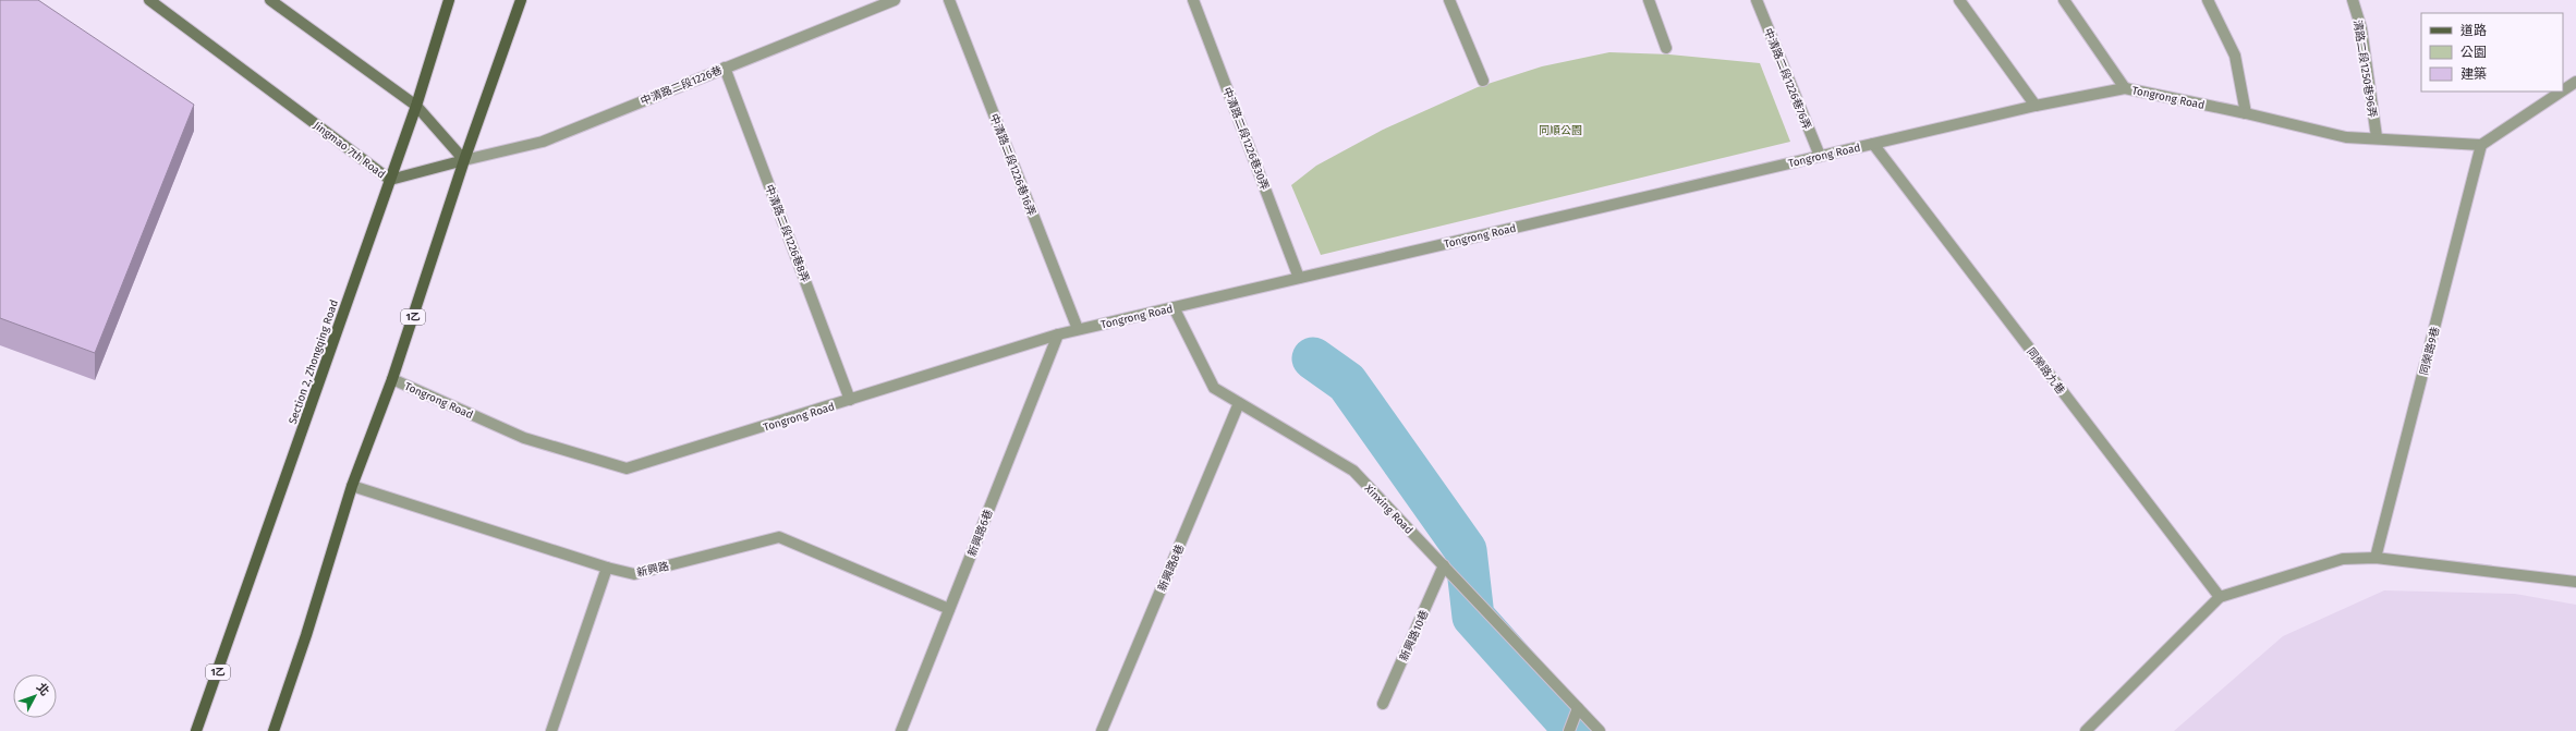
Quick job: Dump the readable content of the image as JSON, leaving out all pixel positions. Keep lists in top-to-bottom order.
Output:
{
  "streets": {
    "main road": ["1乙", "Section 2, Zhongqing Road"],
    "street": [
      "清路二段1250巷96弄",
      "中清路二段1226巷76弄",
      "中清路二段1226巷",
      "Tongrong Road",
      "中清路二段1226巷30弄",
      "Jingmao 7th Road",
      "中清路二段1226巷16弄",
      "中清路二段1226巷8弄",
      "同榮路9巷",
      "同榮路九巷",
      "Xinxing Road",
      "新興路6巷",
      "新興路8巷",
      "新興路",
      "新興路10巷"
    ]
  },
  "crossings": [
    ["清路二段1250巷96弄", "Tongrong Road"],
    ["中清路二段1226巷76弄", "Tongrong Road"],
    ["中清路二段1226巷", "Jingmao 7th Road"],
    ["中清路二段1226巷", "中清路二段1226巷8弄"],
    ["中清路二段1226巷", "1乙"],
    ["Tongrong Road", "中清路二段1226巷30弄"],
    ["Tongrong Road", "中清路二段1226巷16弄"],
    ["Tongrong Road", "中清路二段1226巷8弄"],
    ["Tongrong Road", "1乙"],
    ["Tongrong Road", "同榮路9巷"],
    ["Tongrong Road", "同榮路九巷"],
    ["Tongrong Road", "Xinxing Road"],
    ["Tongrong Road", "新興路6巷"],
    ["Jingmao 7th Road", "1乙"],
    ["Jingmao 7th Road", "Section 2, Zhongqing Road"],
    ["1乙", "新興路"],
    ["Xinxing Road", "新興路8巷"],
    ["Xinxing Road", "新興路10巷"],
    ["新興路6巷", "新興路"]
  ],
  "parks": ["同順公園"],
  "legend": ["道路", "公園", "建築"],
  "north": "top right"
}
